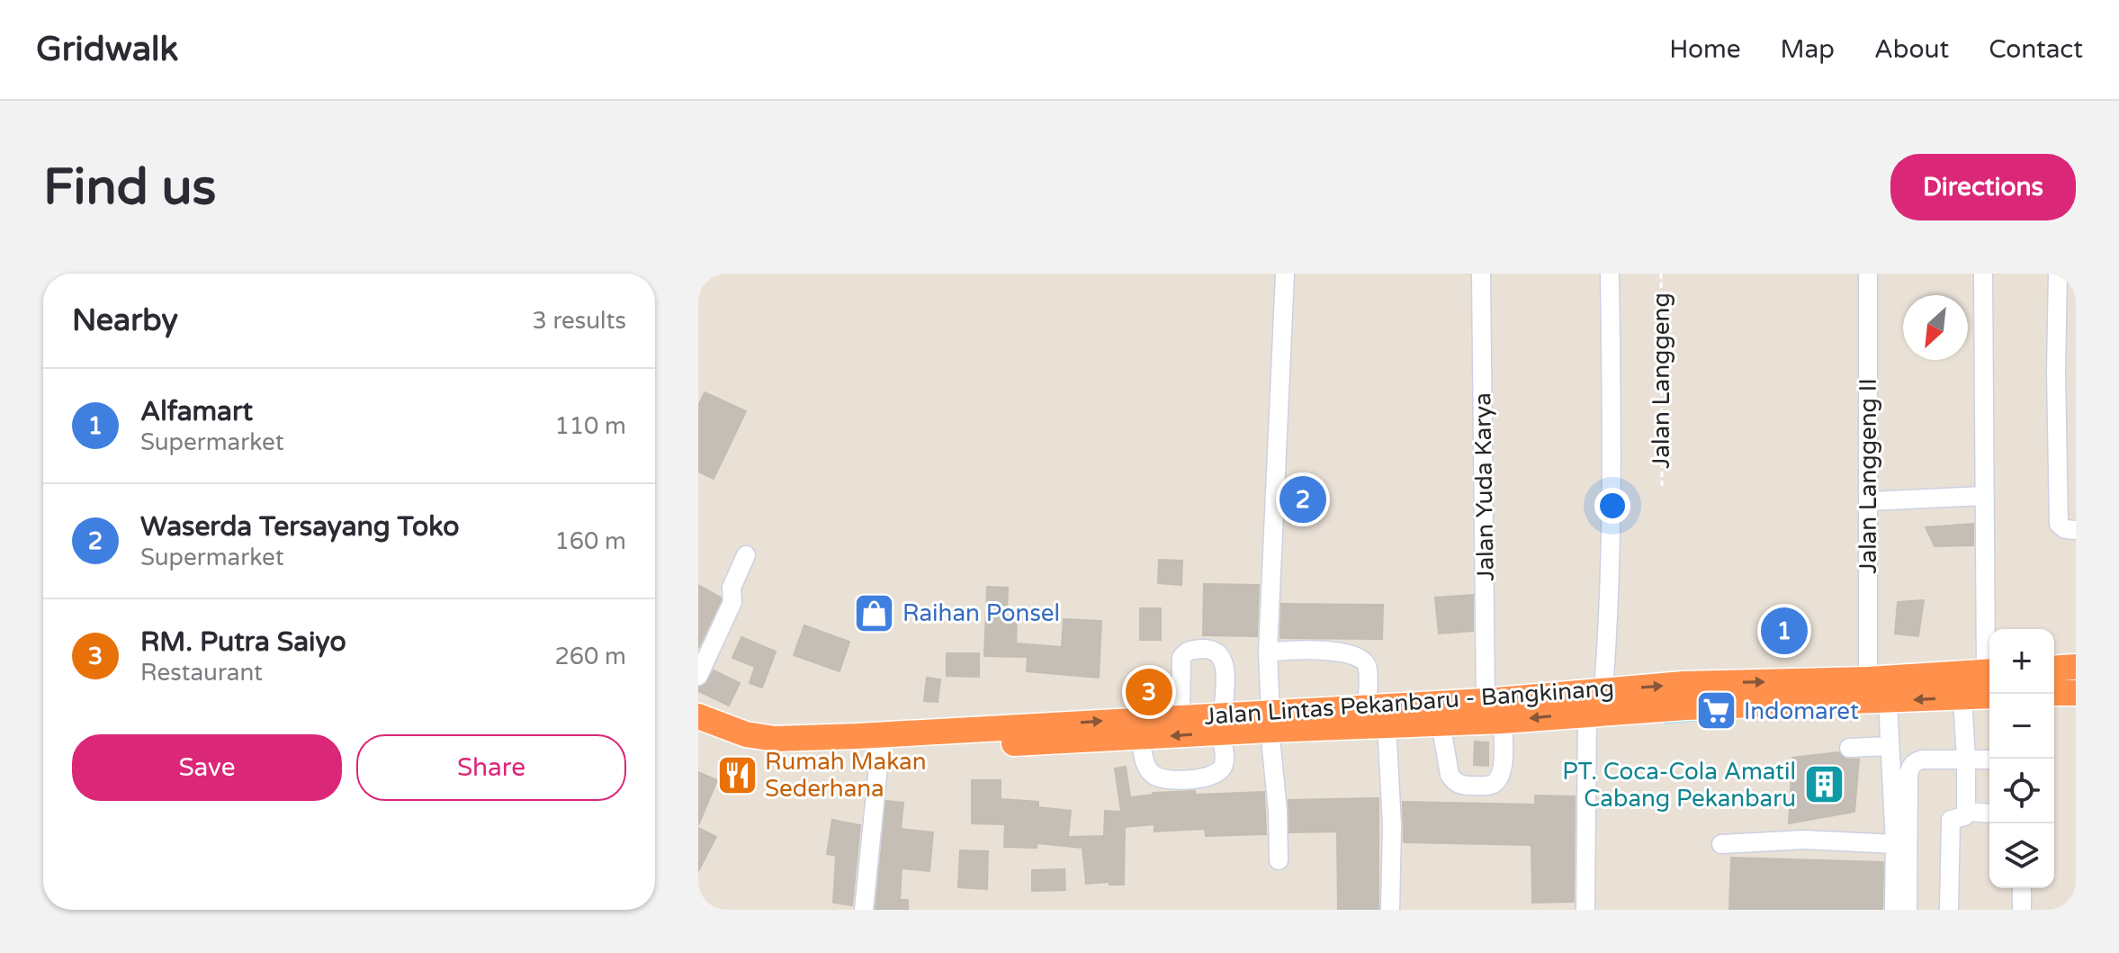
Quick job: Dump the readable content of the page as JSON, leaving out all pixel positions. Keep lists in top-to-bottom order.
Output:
{
  "streets": {
    "highway": ["Jalan Lintas Pekanbaru - Bangkinang"],
    "street": ["Jalan Langgeng II", "Jalan Yuda Karya"],
    "path": ["Jalan Langgeng"]
  },
  "crossings": [
    ["Jalan Langgeng II", "Jalan Lintas Pekanbaru - Bangkinang"],
    ["Jalan Yuda Karya", "Jalan Lintas Pekanbaru - Bangkinang"]
  ],
  "places": {
    "shop": ["Raihan Ponsel"],
    "supermarket": ["Indomaret"],
    "restaurant": ["Rumah Makan Sederhana"],
    "building": ["PT. Coca-Cola Amatil Cabang Pekanbaru"]
  },
  "north": "bottom left",
  "page": {
    "header": "Gridwalk",
    "nav": [
      "Home",
      "Map",
      "About",
      "Contact"
    ],
    "buttons": [
      "Directions",
      ["Save", "Share"]
    ],
    "title": "Find us",
    "heading": ["Nearby", "3 results"],
    "list": [
      {
        "mark": "1",
        "name": "Alfamart",
        "note": "Supermarket",
        "value": "110 m"
      },
      {
        "mark": "2",
        "name": "Waserda Tersayang Toko",
        "note": "Supermarket",
        "value": "160 m"
      },
      {
        "mark": "3",
        "name": "RM. Putra Saiyo",
        "note": "Restaurant",
        "value": "260 m"
      }
    ],
    "pins": ["2", "1", "3"],
    "map_buttons": ["+", "−"]
  }
}
